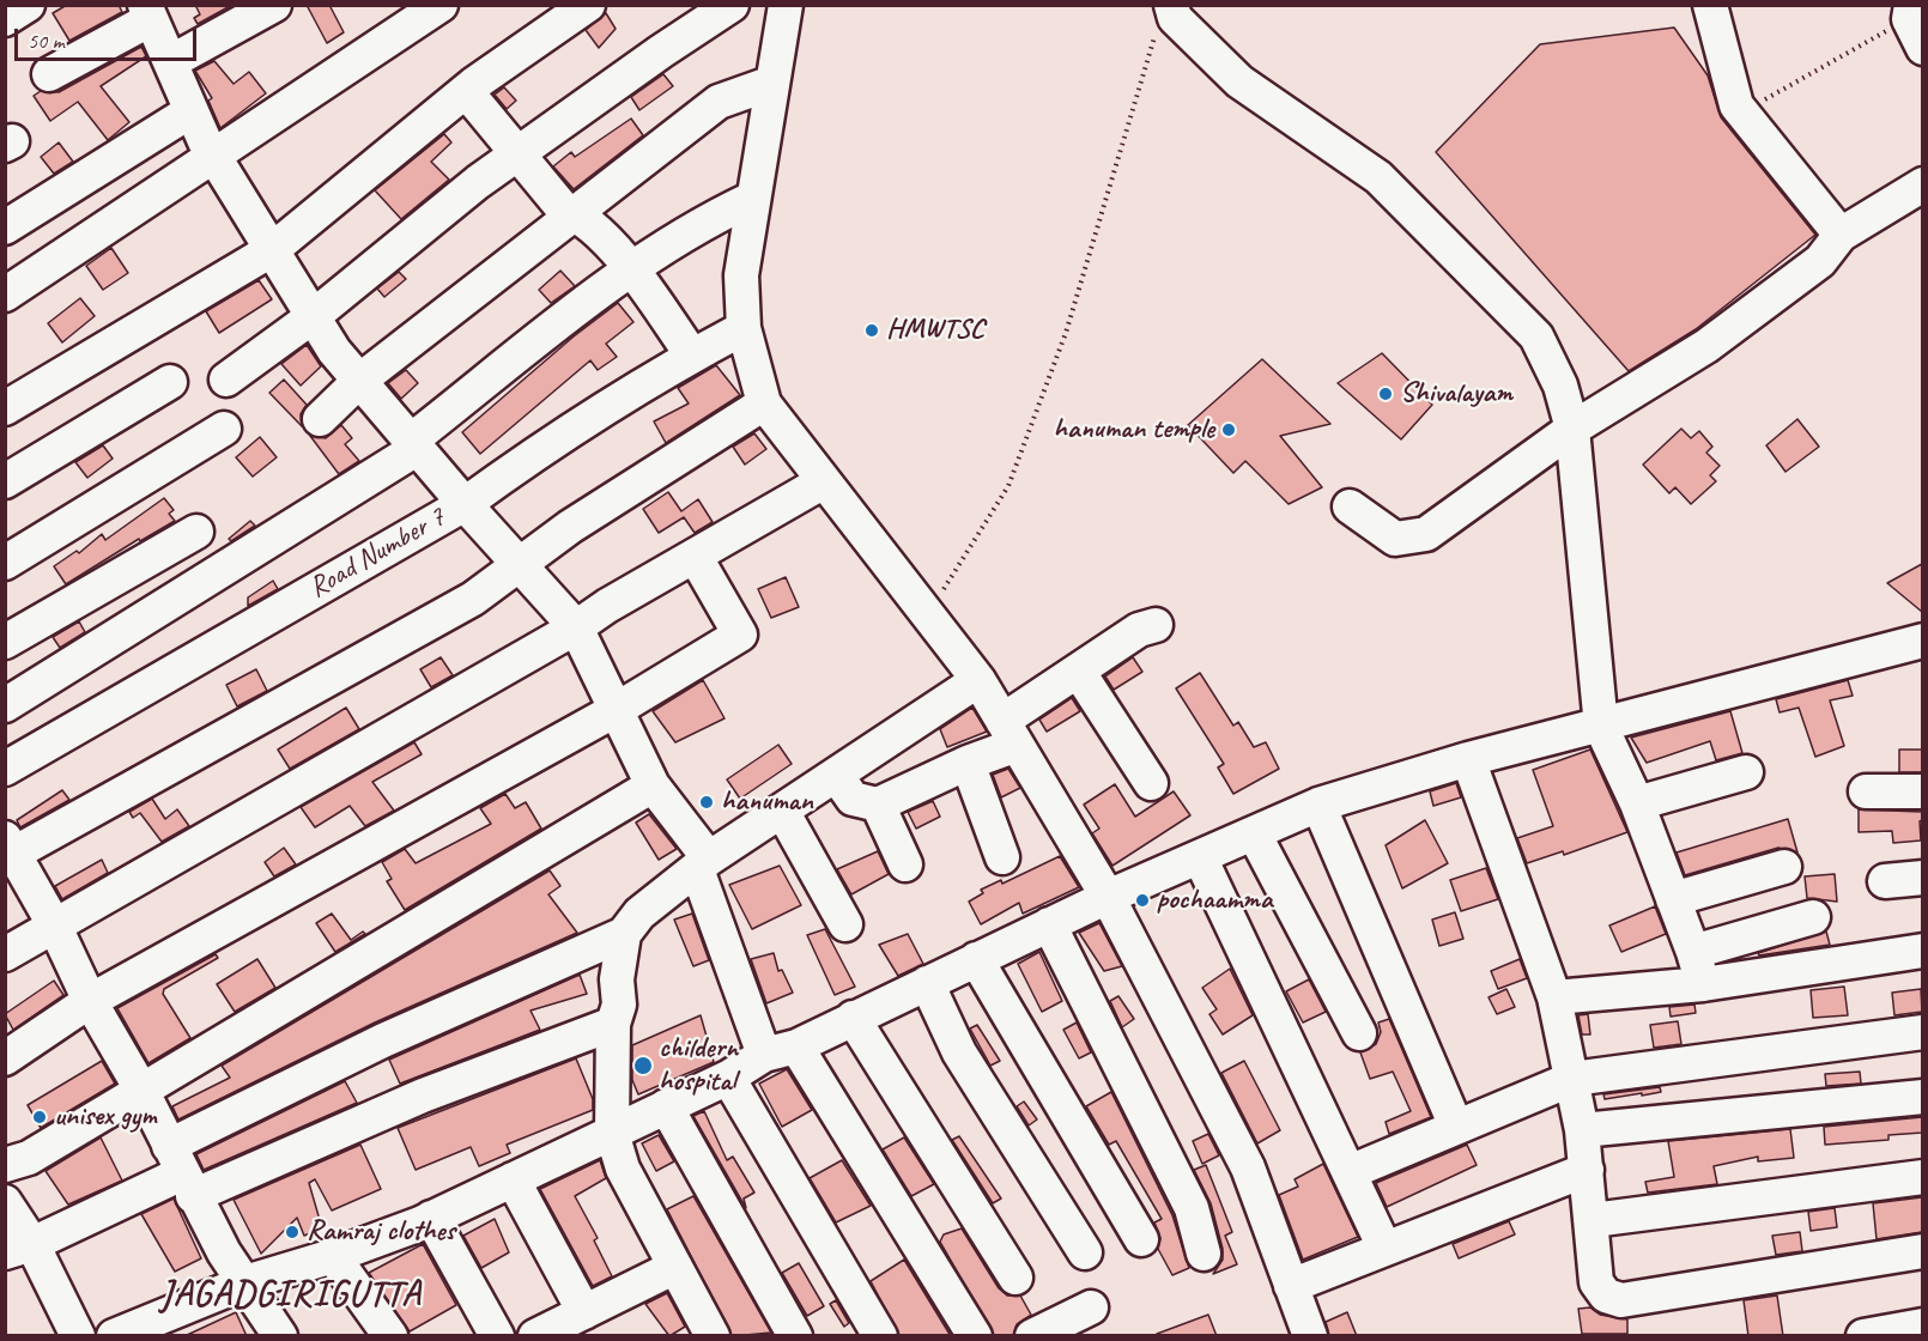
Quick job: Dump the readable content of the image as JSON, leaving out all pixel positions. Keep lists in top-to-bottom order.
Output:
{
  "streets": {
    "street": ["Road Number 7"]
  },
  "districts": ["JAGADGIRIGUTTA"],
  "places": [
    "HMWTSC",
    "Shivalayam",
    "hanuman temple",
    "hanuman",
    "pochaamma",
    "childern hospital",
    "unisex gym",
    "Ramraj clothes"
  ],
  "scale_bar": "50 m"
}
